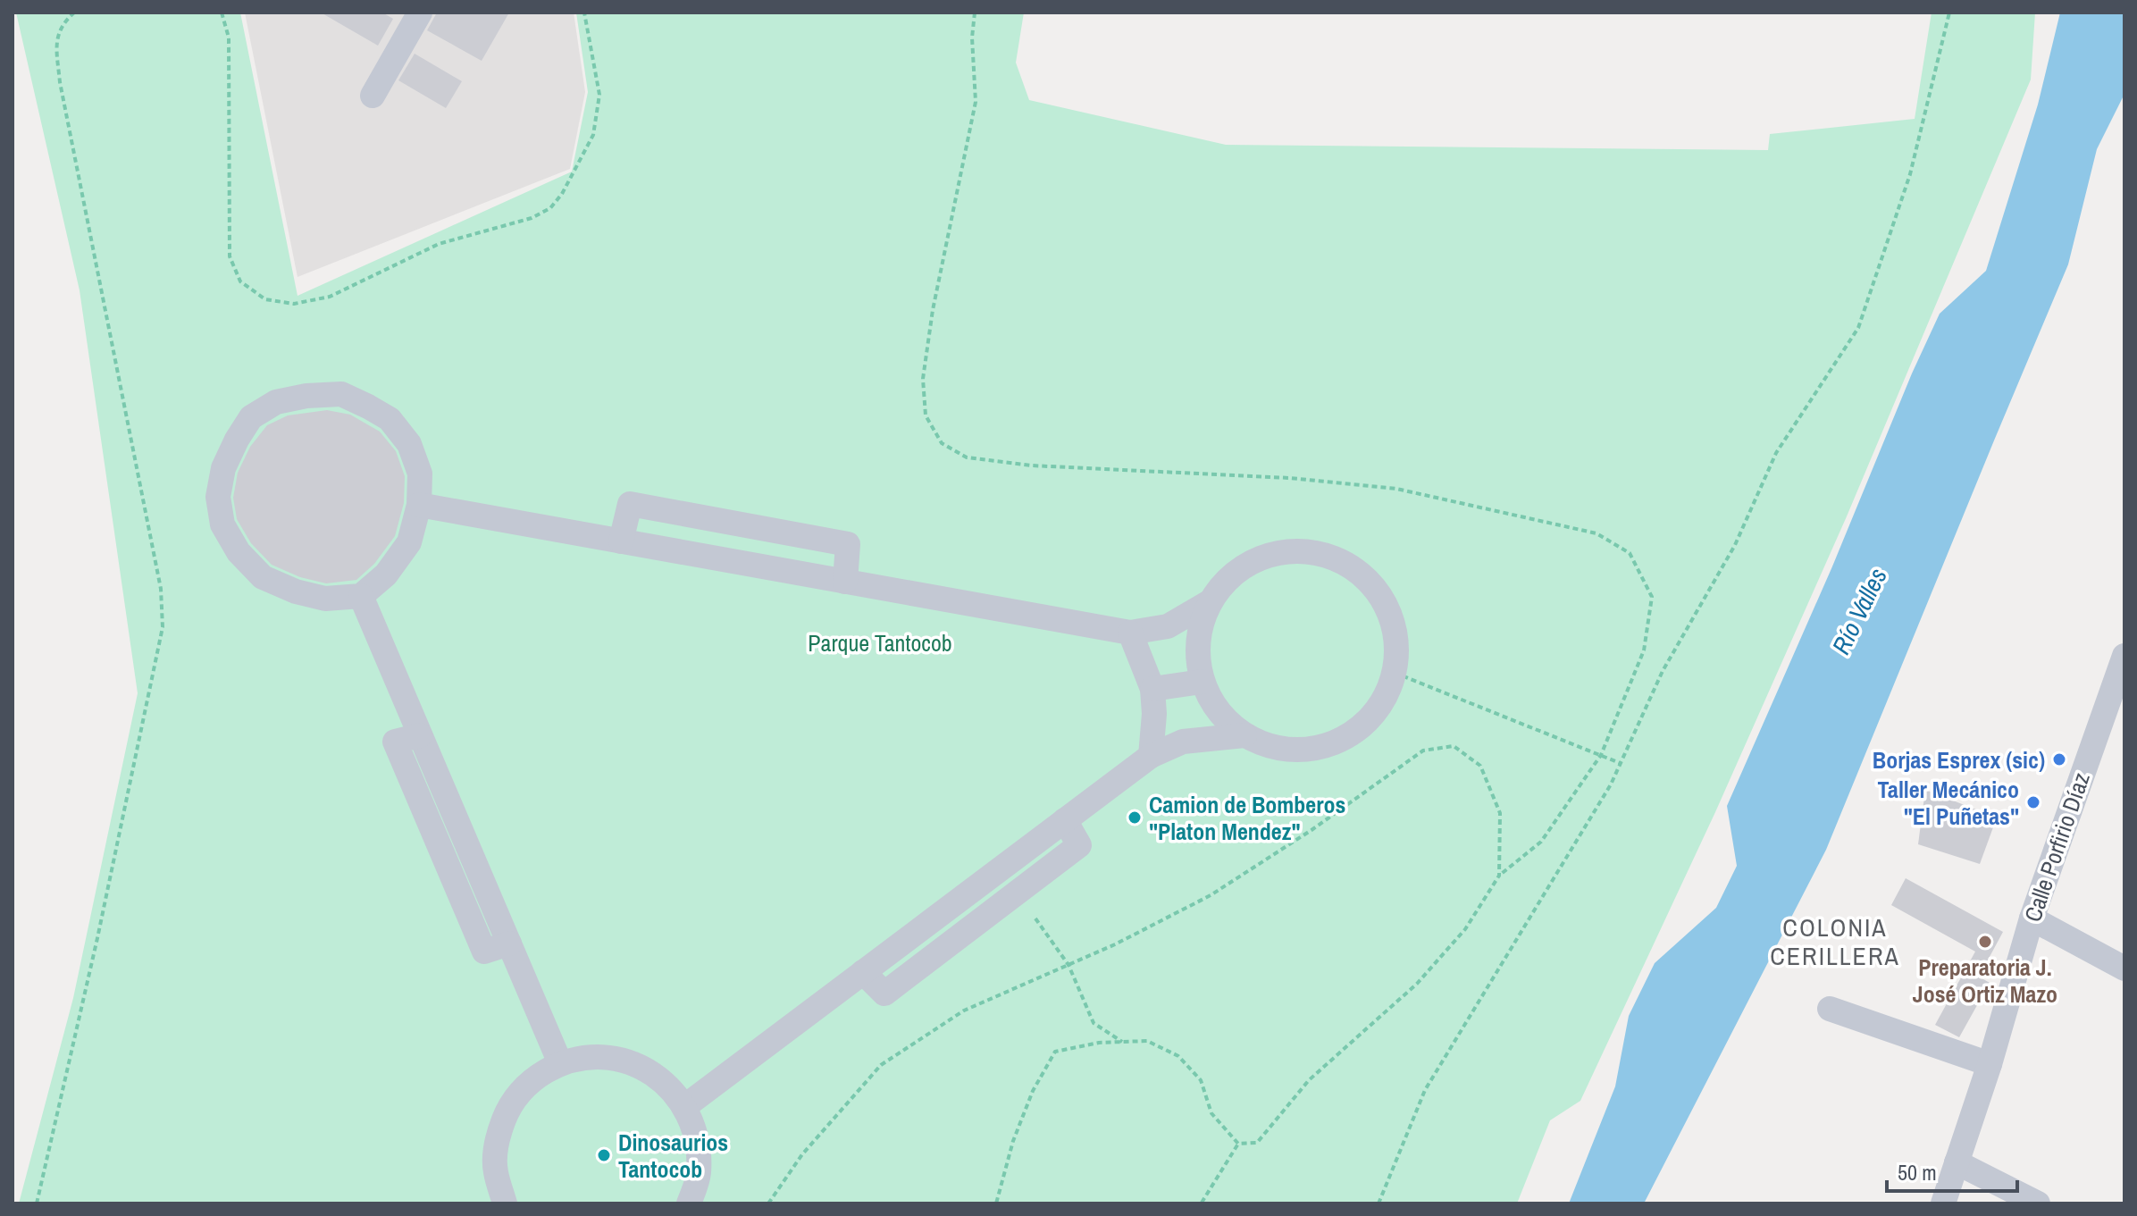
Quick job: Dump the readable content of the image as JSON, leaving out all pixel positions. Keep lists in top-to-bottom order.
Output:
{
  "streets": {
    "street": ["Calle Porfirio Díaz"]
  },
  "districts": ["COLONIA CERILLERA"],
  "water": ["Río Valles"],
  "parks": ["Parque Tantocob"],
  "places": [
    "Borjas Esprex (sic)",
    "Taller Mecánico \"El Puñetas\"",
    "Camion de Bomberos \"Platon Mendez\"",
    "Preparatoria J. José Ortiz Mazo",
    "Dinosaurios Tantocob"
  ],
  "scale_bar": "50 m"
}
